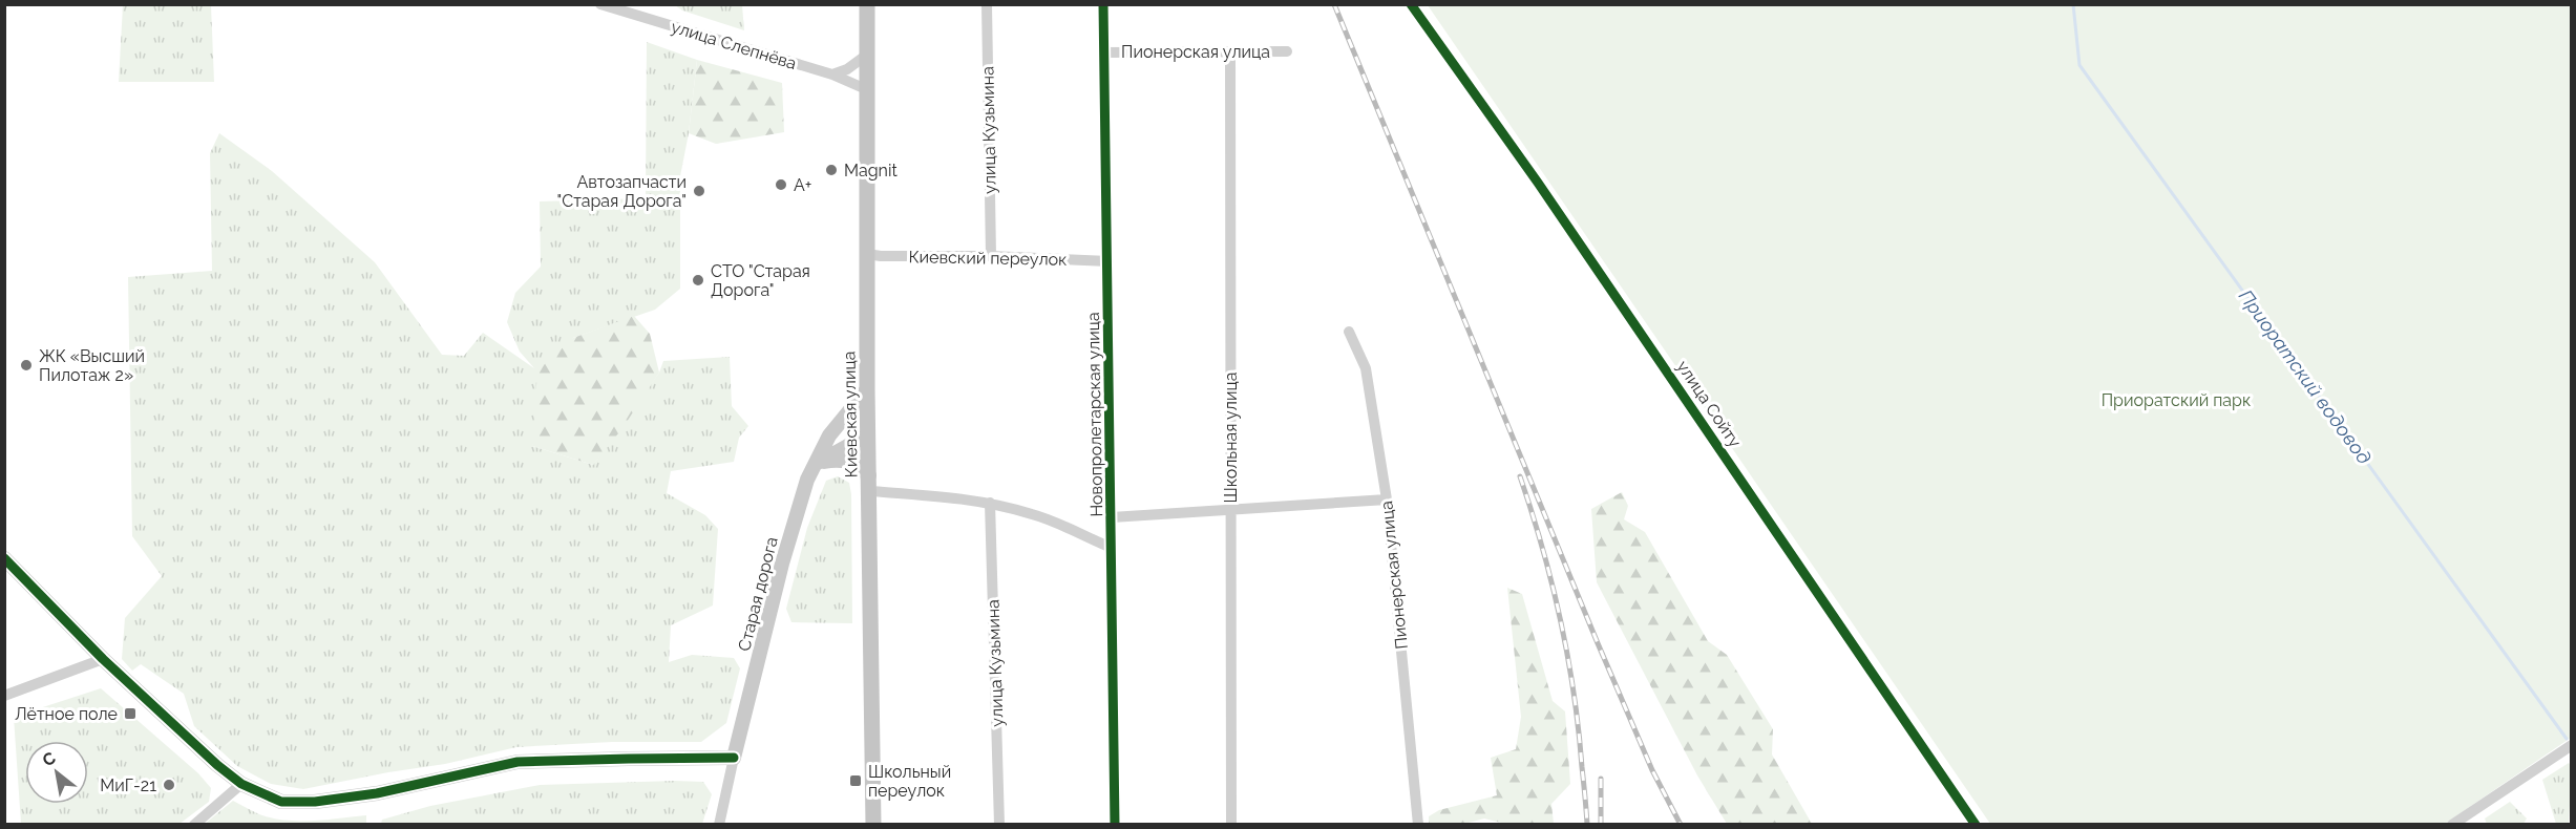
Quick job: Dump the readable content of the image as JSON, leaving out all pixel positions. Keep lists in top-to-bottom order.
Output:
{
  "streets": {
    "main road": ["Киевская улица"],
    "street": [
      "улица Слепнёва",
      "Пионерская улица",
      "улица Кузьмина",
      "Киевский переулок",
      "улица Сойту",
      "Новопролетарская улица",
      "Школьная улица",
      "Старая дорога"
    ]
  },
  "crossings": [
    ["улица Слепнёва", "Киевская улица"],
    ["Пионерская улица", "Новопролетарская улица"],
    ["Пионерская улица", "Школьная улица"],
    ["улица Кузьмина", "Киевский переулок"],
    ["Киевский переулок", "Киевская улица"],
    ["Киевский переулок", "Новопролетарская улица"],
    ["Киевская улица", "Старая дорога"]
  ],
  "water": ["Приоратский водовод"],
  "parks": ["Приоратский парк"],
  "places": {
    "other": [
      "Magnit",
      "А+",
      "Автозапчасти \"Старая Дорога\"",
      "СТО \"Старая Дорога\"",
      "ЖК «Высший Пилотаж 2»",
      "МиГ-21"
    ],
    "transit": ["Лётное поле", "Школьный переулок"]
  },
  "north": "top left"
}
